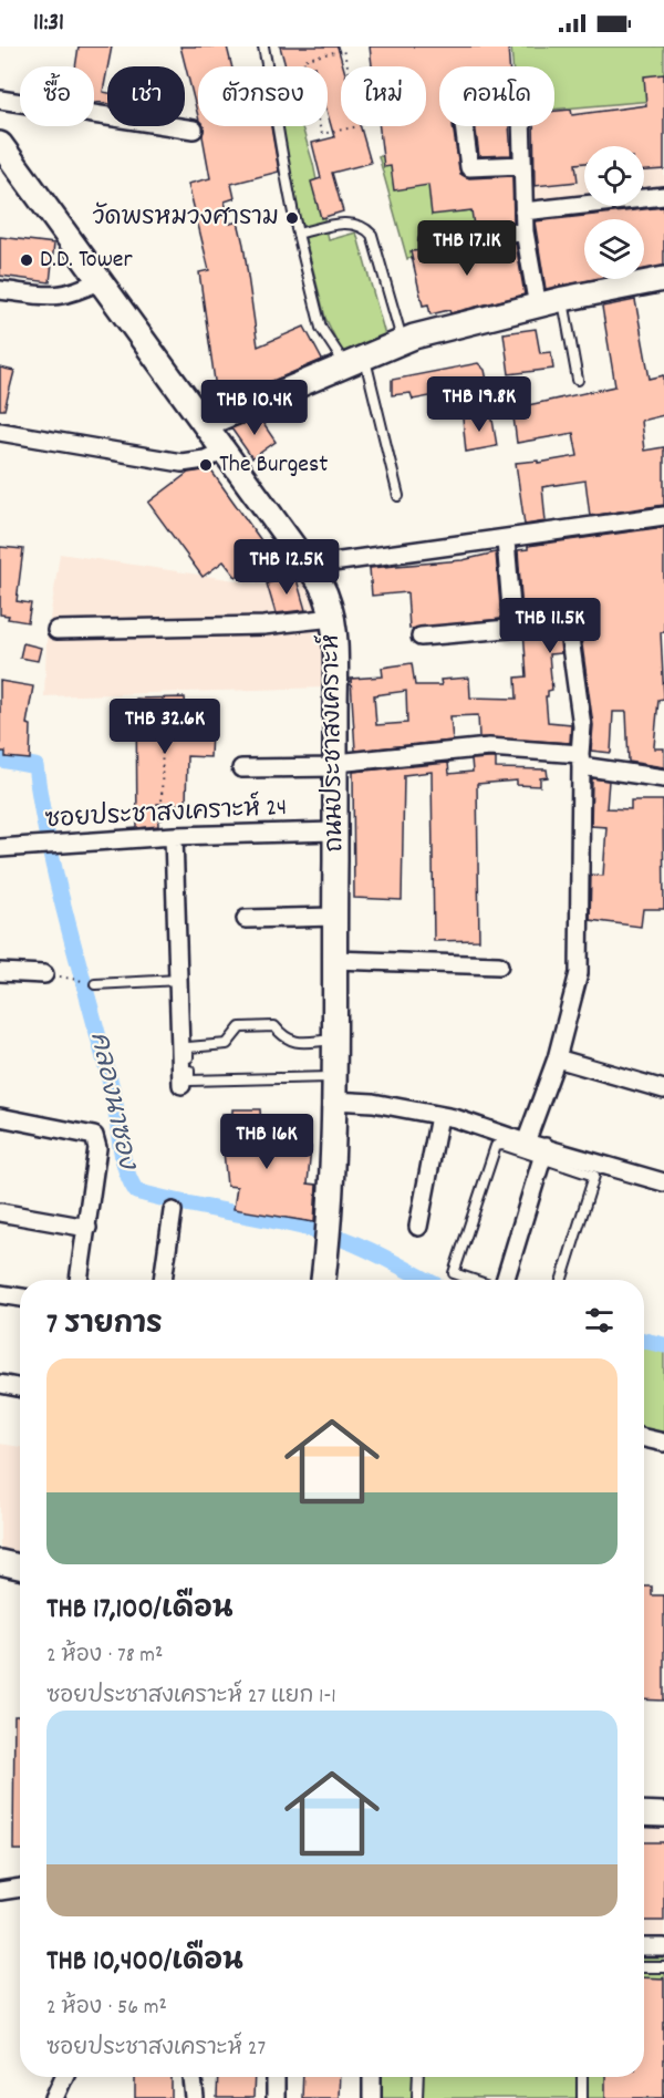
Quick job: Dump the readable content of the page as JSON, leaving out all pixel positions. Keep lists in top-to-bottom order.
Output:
{
  "streets": {
    "main road": ["ถนนประชาสงเคราะห์"],
    "street": ["ซอยประชาสงเคราะห์ 24"]
  },
  "crossings": [
    ["ถนนประชาสงเคราะห์", "ซอยประชาสงเคราะห์ 24"]
  ],
  "water": ["คลองนาซอง"],
  "places": ["วัดพรหมวงศาราม", "D.D. Tower", "The Burgest"],
  "page": {
    "status": "11:31",
    "chip": [
      "ซื้อ",
      "เช่า",
      "ตัวกรอง",
      "ใหม่",
      "คอนโด"
    ],
    "price": [
      "THB 17.1K",
      "THB 19.8K",
      "THB 10.4K",
      "THB 12.5K",
      "THB 11.5K",
      "THB 32.6K",
      "THB 16K"
    ],
    "heading": "7 รายการ",
    "list": [
      {
        "name": "THB 17,100/เดือน",
        "note": "2 ห้อง · 78 m² · ซอยประชาสงเคราะห์ 27 แยก 1-1"
      },
      {
        "name": "THB 10,400/เดือน",
        "note": "2 ห้อง · 56 m² · ซอยประชาสงเคราะห์ 27"
      }
    ]
  }
}
